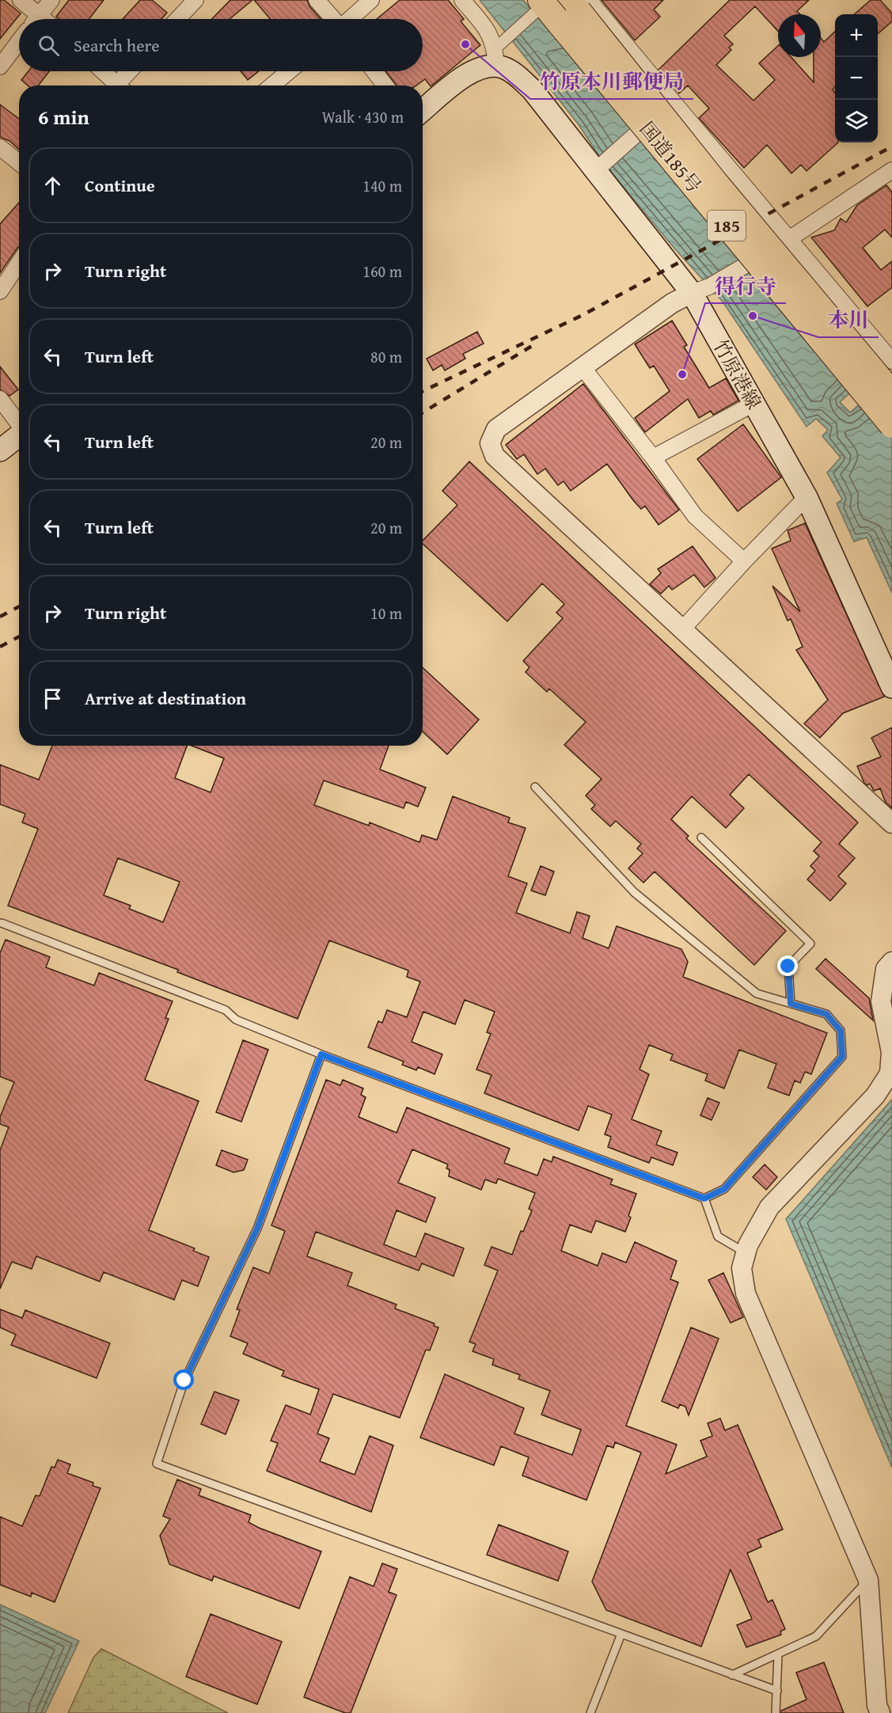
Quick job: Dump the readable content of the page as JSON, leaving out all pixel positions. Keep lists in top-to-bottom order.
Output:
{
  "streets": {
    "highway": ["国道185号", "185"],
    "main road": ["竹原港線"]
  },
  "places": ["竹原本川郵便局", "本川", "得行寺"],
  "north": "top",
  "page": {
    "map_buttons": ["+", "−"],
    "search": "Search here",
    "heading": ["6 min", "Walk · 430 m"],
    "list": [
      ["Continue", "140 m"],
      ["Turn right", "160 m"],
      ["Turn left", "80 m"],
      ["Turn left", "20 m"],
      ["Turn left", "20 m"],
      ["Turn right", "10 m"],
      "Arrive at destination"
    ]
  }
}
